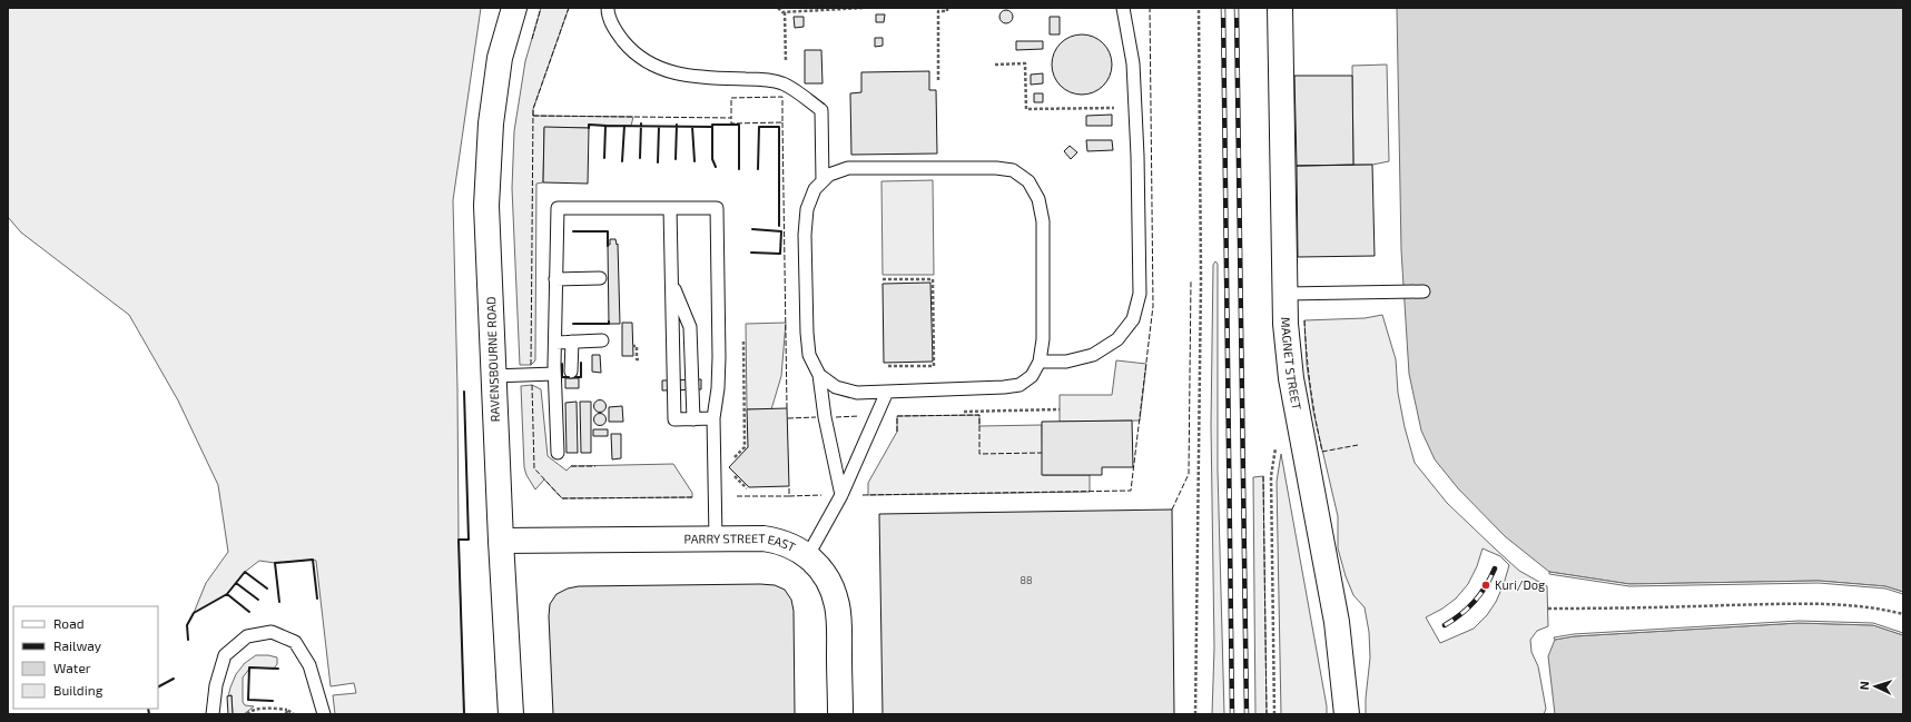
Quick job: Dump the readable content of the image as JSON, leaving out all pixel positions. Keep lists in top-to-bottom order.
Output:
{
  "streets": {
    "main road": ["RAVENSBOURNE ROAD", "MAGNET STREET", "PARRY STREET EAST"]
  },
  "crossings": [
    ["RAVENSBOURNE ROAD", "PARRY STREET EAST"]
  ],
  "places": ["Kuri/Dog"],
  "house_numbers": ["88"],
  "legend": [
    "Road",
    "Railway",
    "Water",
    "Building"
  ],
  "north": "left"
}
